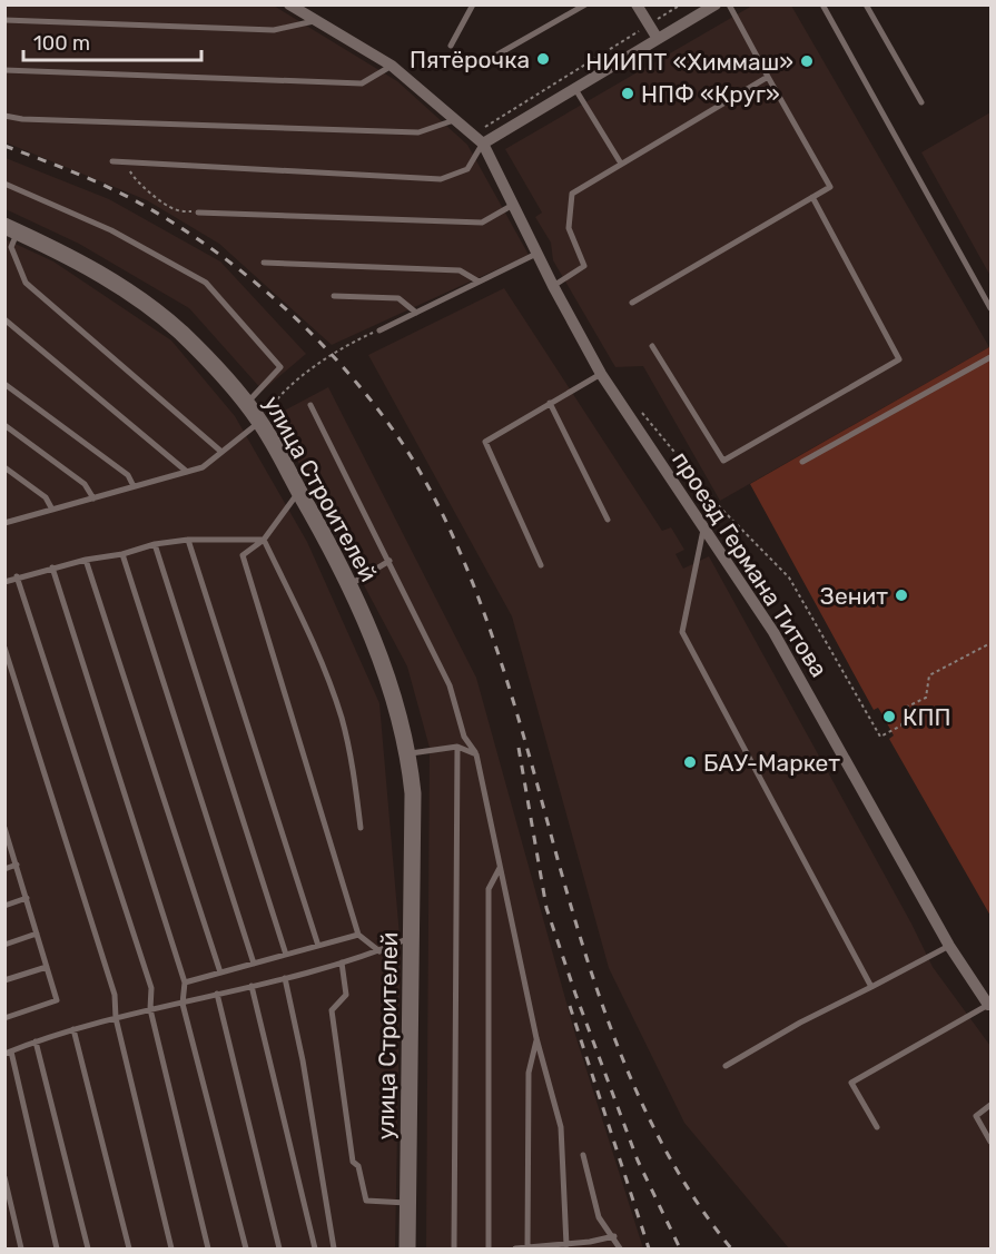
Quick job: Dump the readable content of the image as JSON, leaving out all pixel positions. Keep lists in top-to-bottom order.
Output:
{
  "streets": {
    "main road": ["улица Строителей"],
    "street": ["проезд Германа Титова"]
  },
  "places": [
    "Пятёрочка",
    "НИИПТ «Химмаш»",
    "НПФ «Круг»",
    "Зенит",
    "КПП",
    "БАУ-Маркет"
  ],
  "scale_bar": "100 m"
}
